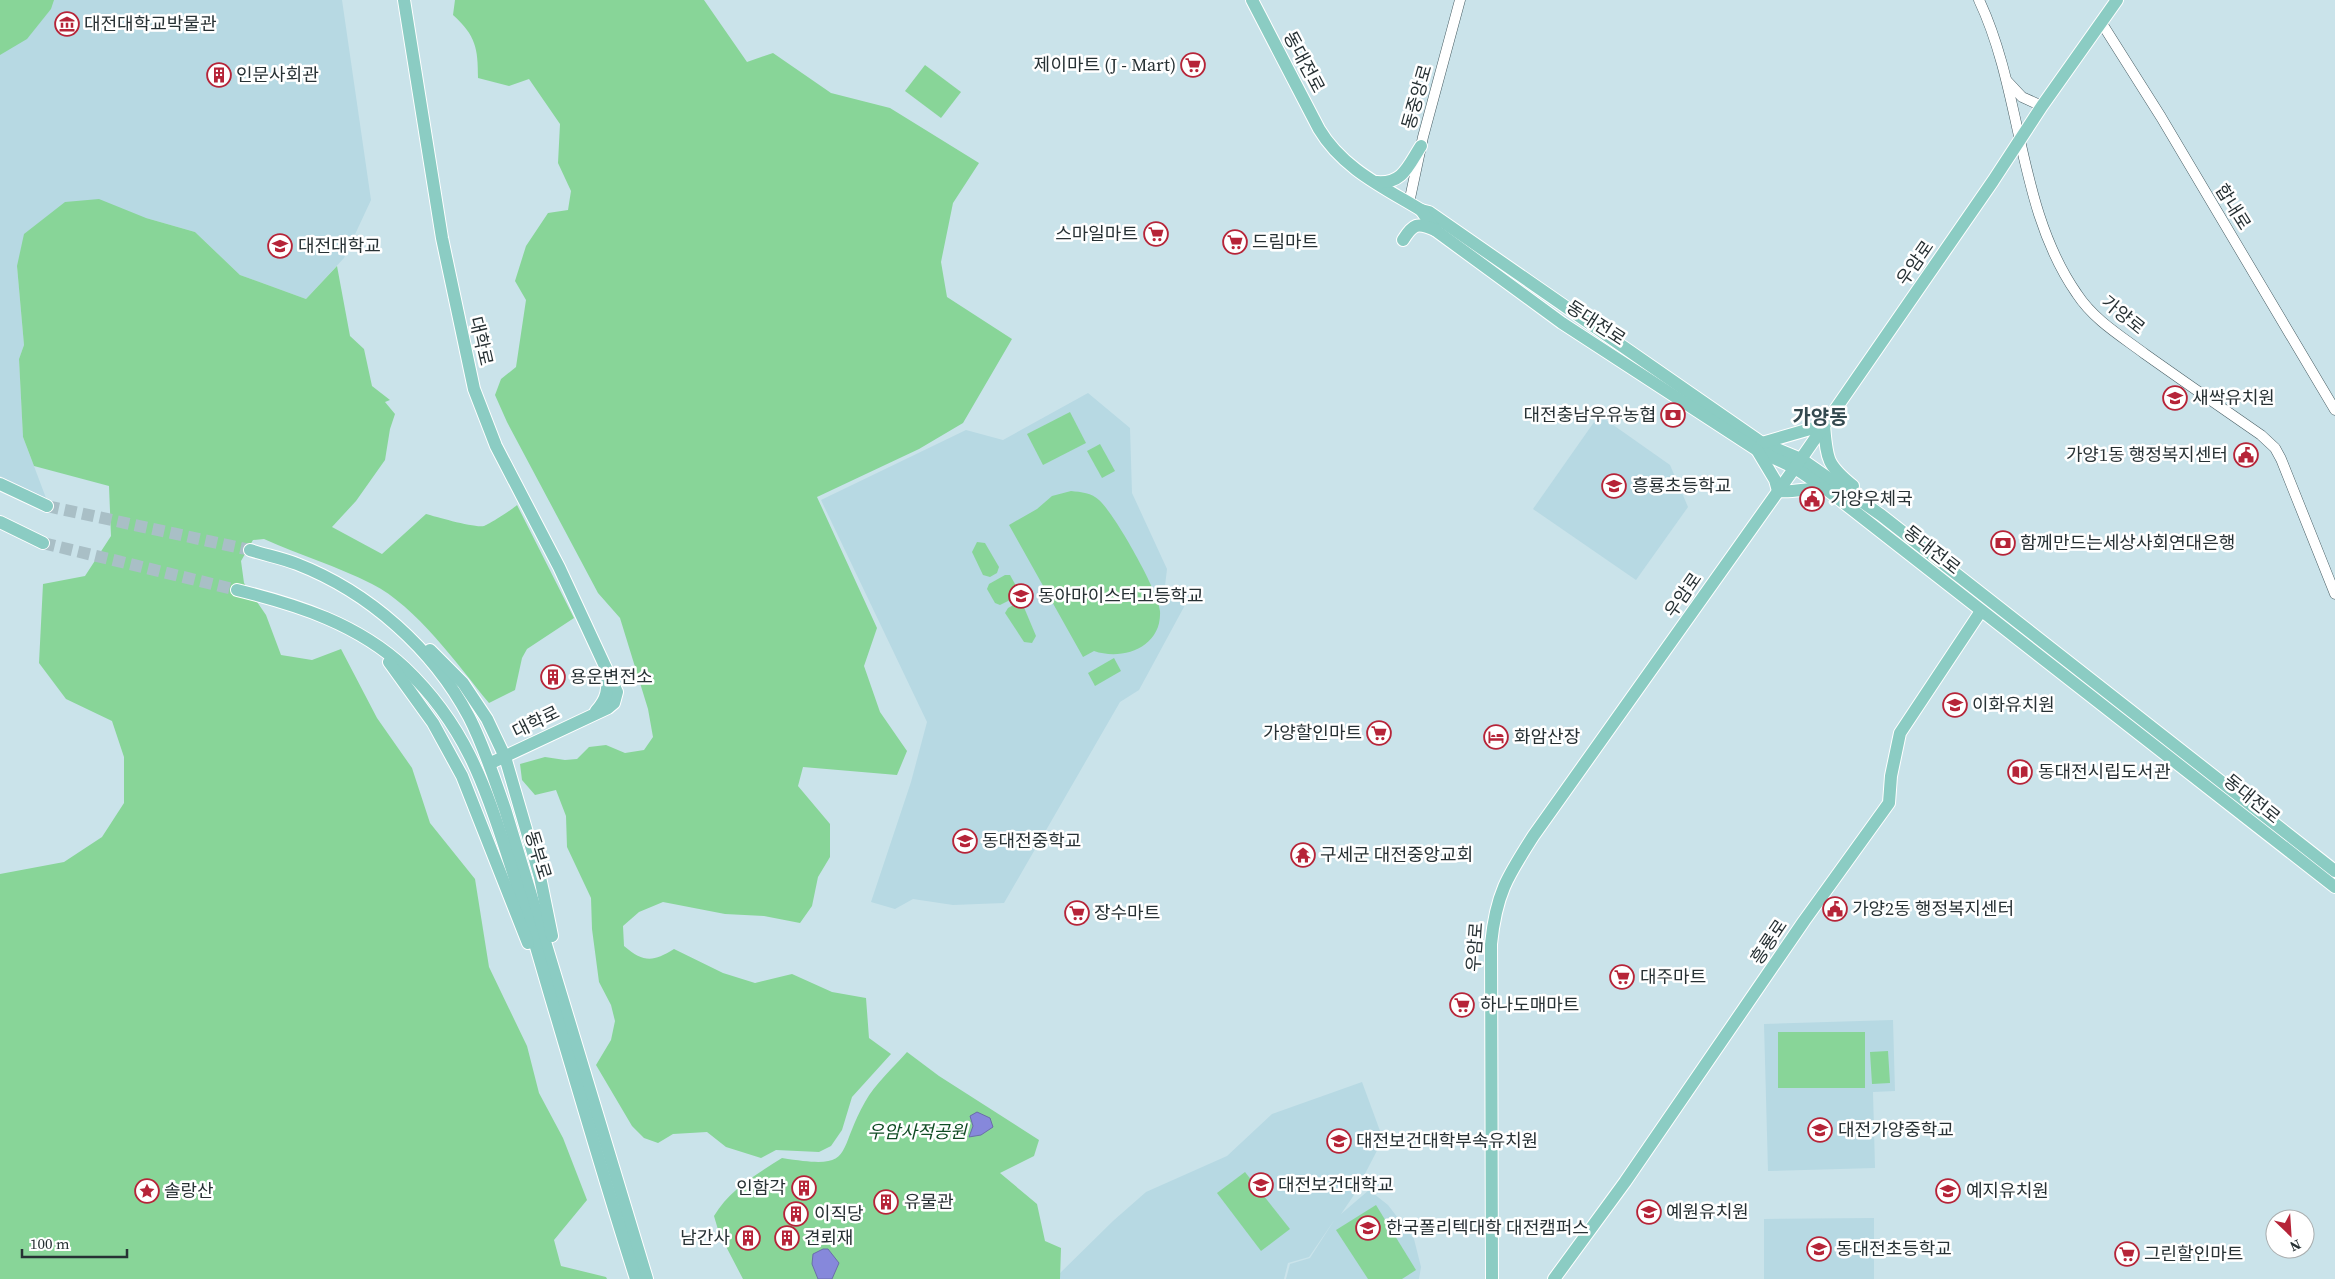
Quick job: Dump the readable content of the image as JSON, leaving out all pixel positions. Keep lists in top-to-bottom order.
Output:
{
  "streets": {
    "main road": [
      "동대전로",
      "우암로",
      "대학로",
      "동부로",
      "흥룡로"
    ],
    "street": ["동중앙로", "합내로", "가양로"]
  },
  "crossings": [
    ["동대전로", "동중앙로"],
    ["동대전로", "우암로"],
    ["동대전로", "흥룡로"],
    ["합내로", "우암로"],
    ["우암로", "가양로"]
  ],
  "districts": ["가양동"],
  "parks": ["우암사적공원"],
  "places": {
    "museum": ["대전대학교박물관"],
    "supermarket": [
      "제이마트 (J - Mart)",
      "스마일마트",
      "드림마트",
      "가양할인마트",
      "장수마트",
      "대주마트",
      "하나도매마트",
      "그린할인마트"
    ],
    "building": [
      "인문사회관",
      "용운변전소",
      "인함각",
      "유물관",
      "이직당",
      "남간사",
      "견뢰재"
    ],
    "school or university": [
      "대전대학교",
      "새싹유치원",
      "흥룡초등학교",
      "동아마이스터고등학교",
      "이화유치원",
      "동대전중학교",
      "대전가양중학교",
      "대전보건대학부속유치원",
      "대전보건대학교",
      "예지유치원",
      "예원유치원",
      "한국폴리텍대학 대전캠퍼스",
      "동대전초등학교"
    ],
    "bank": ["대전충남우유농협", "함께만드는세상사회연대은행"],
    "public building": ["가양1동 행정복지센터", "가양우체국", "가양2동 행정복지센터"],
    "hotel": ["화암산장"],
    "library": ["동대전시립도서관"],
    "temple": ["구세군 대전중앙교회"],
    "place": ["솔랑산"]
  },
  "scale_bar": "100 m",
  "north": "bottom right"
}
